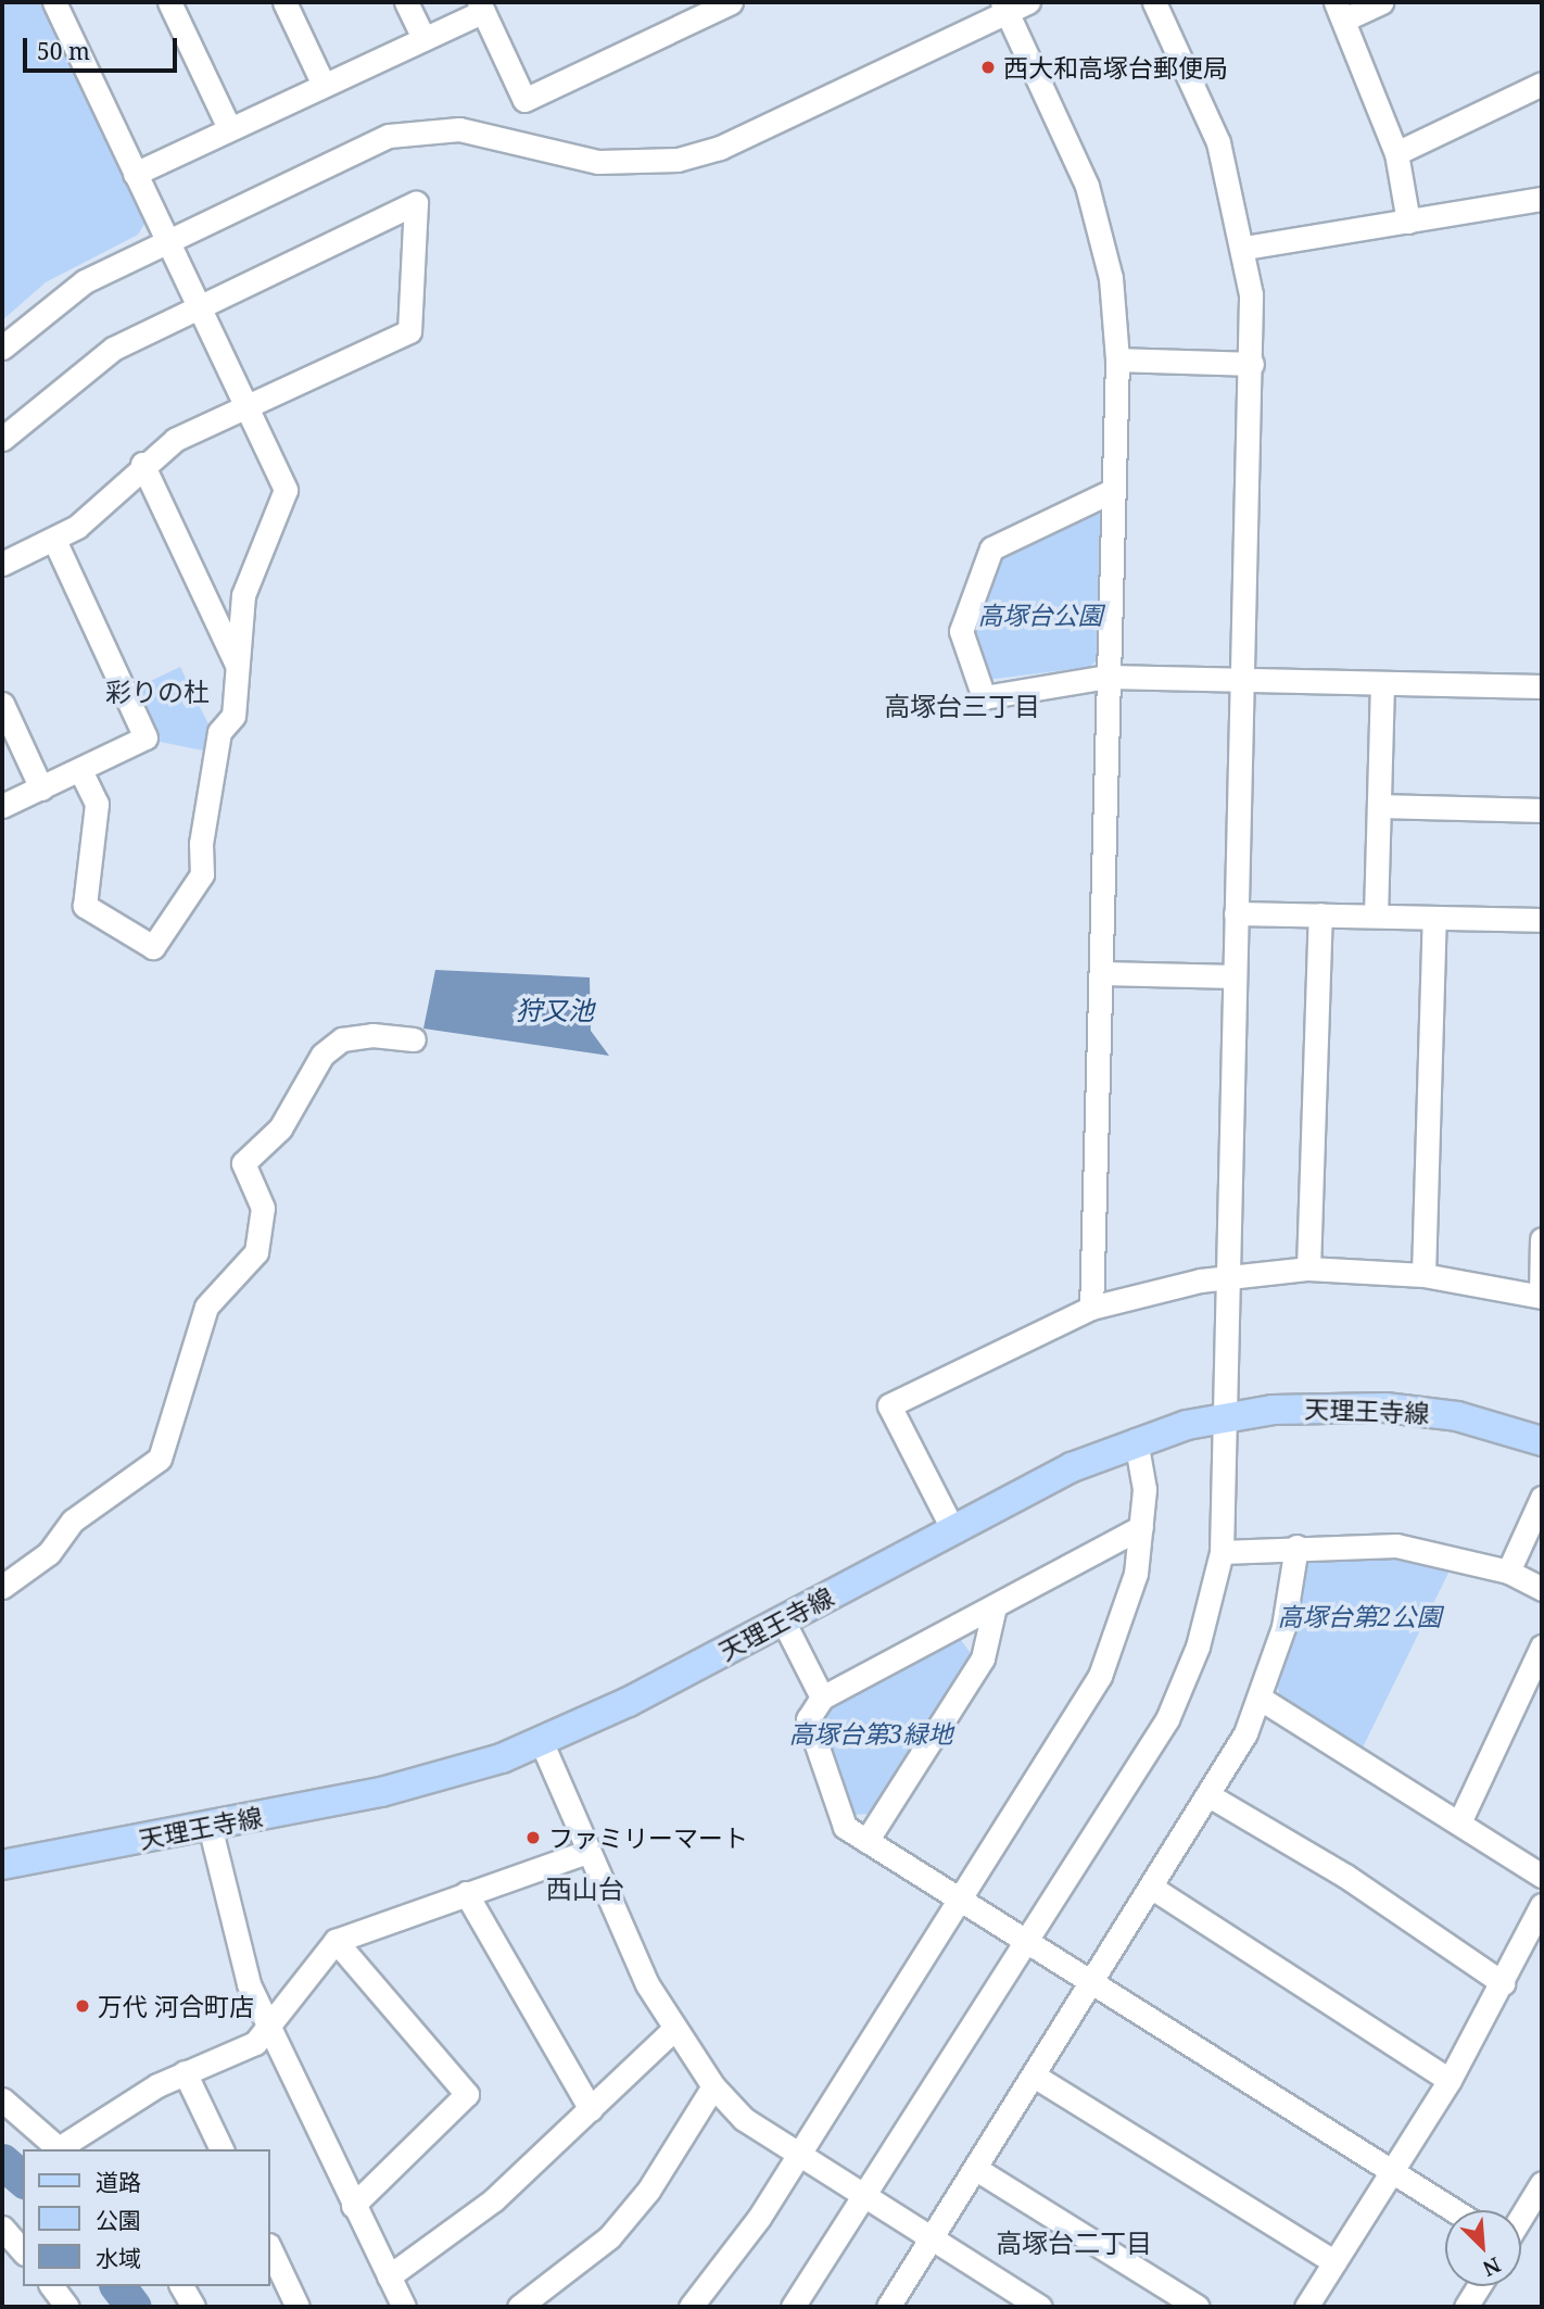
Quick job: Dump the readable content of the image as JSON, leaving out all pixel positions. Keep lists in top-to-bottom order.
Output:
{
  "streets": {
    "main road": ["天理王寺線"]
  },
  "districts": [
    "彩りの杜",
    "高塚台三丁目",
    "西山台",
    "高塚台二丁目"
  ],
  "water": ["狩又池"],
  "parks": ["高塚台公園", "高塚台第2公園", "高塚台第3緑地"],
  "places": ["西大和高塚台郵便局", "ファミリーマート", "万代 河合町店"],
  "legend": ["道路", "公園", "水域"],
  "scale_bar": "50 m",
  "north": "bottom right"
}
